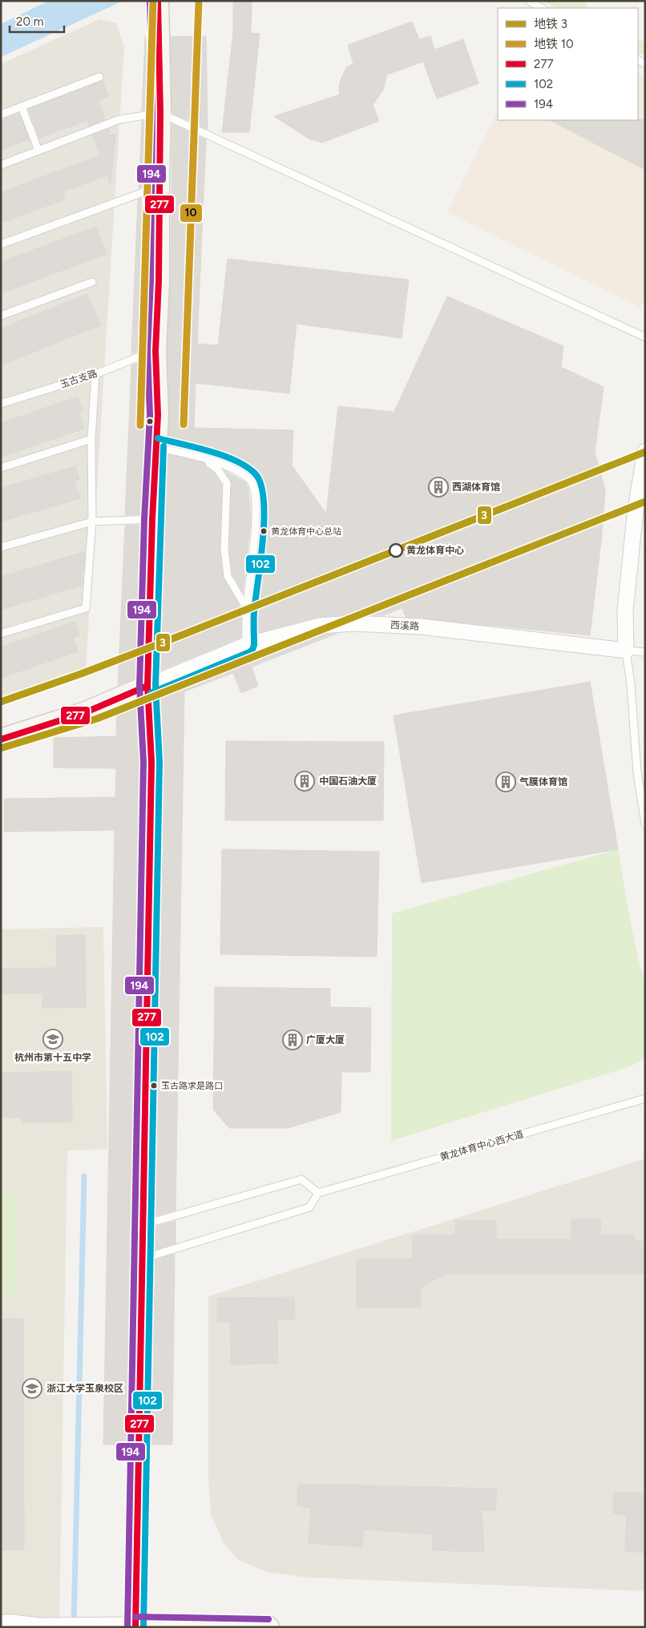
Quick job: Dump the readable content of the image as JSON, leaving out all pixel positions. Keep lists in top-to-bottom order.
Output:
{
  "streets": {
    "main road": ["西溪路"],
    "lane": ["玉古支路", "黄龙体育中心西大道"]
  },
  "places": {
    "building": [
      "西湖体育馆",
      "中国石油大厦",
      "气膜体育馆",
      "广厦大厦"
    ],
    "other": ["黄龙体育中心总站", "黄龙体育中心", "玉古路求是路口"],
    "school or university": ["杭州市第十五中学", "浙江大学玉泉校区"]
  },
  "lines": [
    "metro line 10",
    "transit line 277",
    "transit line 194",
    "transit line 102",
    "metro line 3"
  ],
  "legend": [
    "地铁 3",
    "地铁 10",
    "277",
    "102",
    "194"
  ],
  "scale_bar": "20 m"
}
